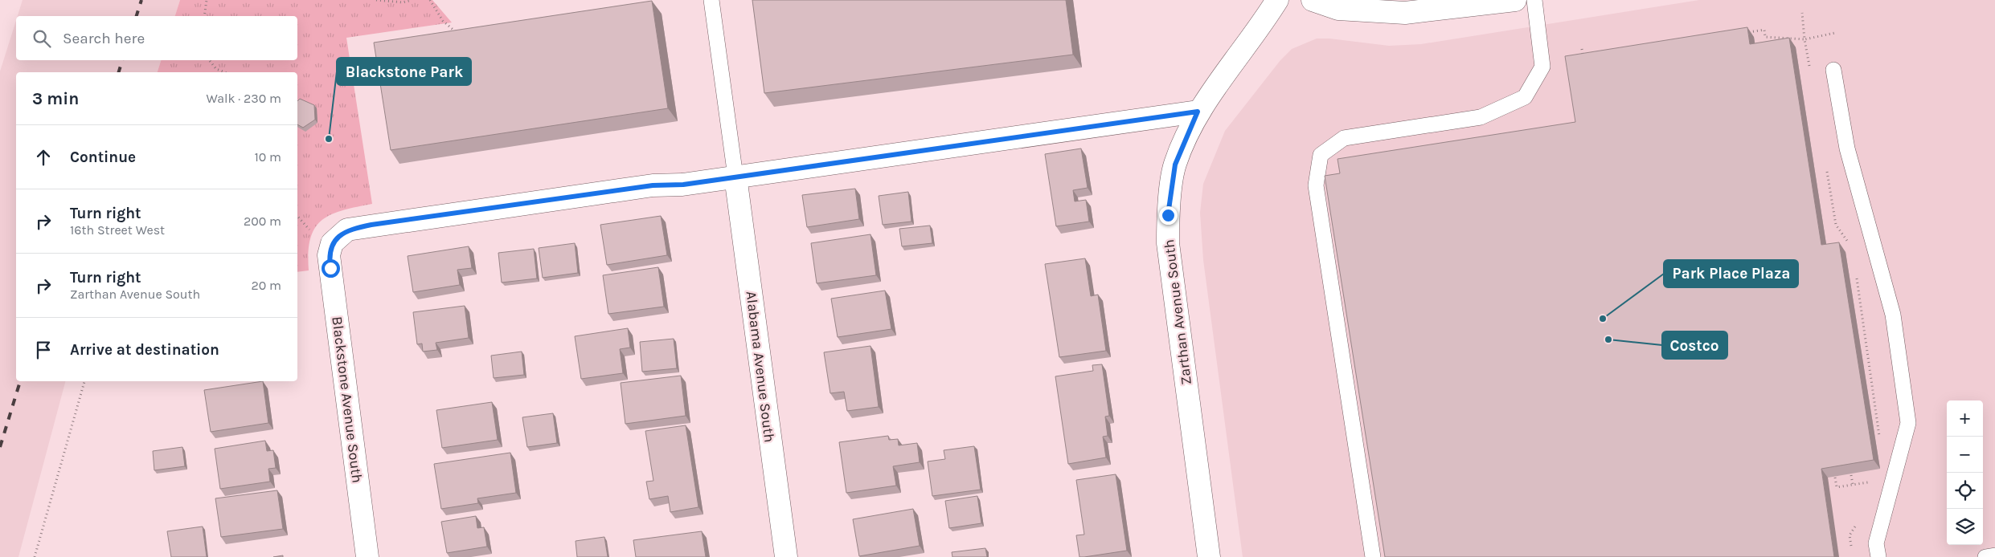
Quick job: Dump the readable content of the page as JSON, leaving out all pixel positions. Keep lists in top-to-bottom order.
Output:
{
  "streets": {
    "street": ["Zarthan Avenue South", "Alabama Avenue South", "Blackstone Avenue South"]
  },
  "crossings": [
    ["Alabama Avenue South", "Blackstone Avenue South"]
  ],
  "places": ["Blackstone Park", "Park Place Plaza", "Costco"],
  "page": {
    "search": "Search here",
    "heading": ["3 min", "Walk · 230 m"],
    "list": [
      ["Continue", "10 m"],
      ["Turn right", "16th Street West", "200 m"],
      ["Turn right", "Zarthan Avenue South", "20 m"],
      "Arrive at destination"
    ],
    "map_buttons": ["+", "−"]
  }
}
